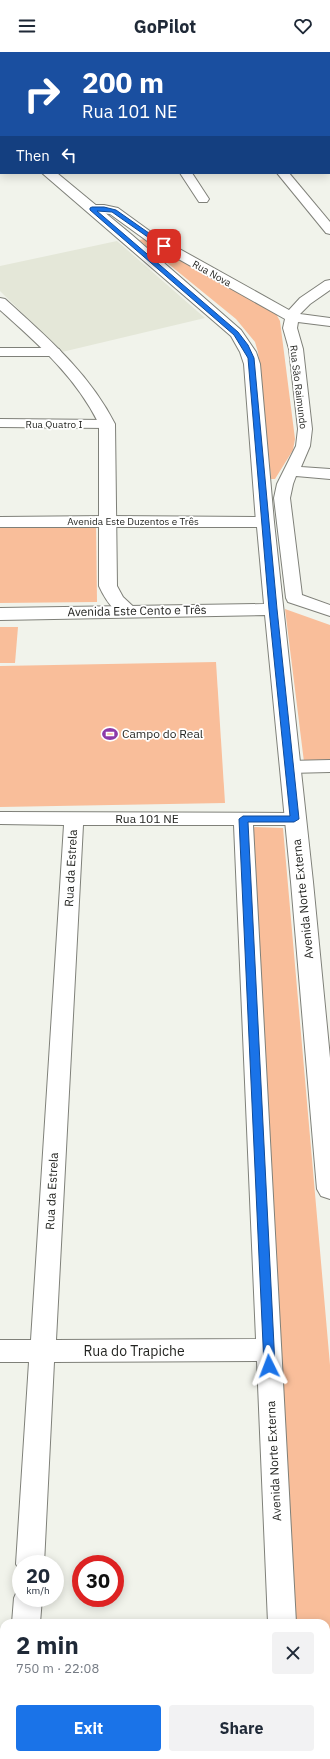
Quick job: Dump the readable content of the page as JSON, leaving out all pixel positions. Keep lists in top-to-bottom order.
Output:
{
  "streets": {
    "street": [
      "Rua Nova",
      "Rua São Raimundo",
      "Rua Quatro I",
      "Avenida Este Duzentos e Três",
      "Avenida Este Cento e Três",
      "Rua 101 NE",
      "Rua da Estrela",
      "Avenida Norte Externa",
      "Rua do Trapiche"
    ]
  },
  "crossings": [
    ["Rua Nova", "Rua São Raimundo"],
    ["Rua Nova", "Avenida Norte Externa"],
    ["Avenida Este Duzentos e Três", "Avenida Norte Externa"],
    ["Avenida Este Cento e Três", "Avenida Norte Externa"],
    ["Rua 101 NE", "Rua da Estrela"],
    ["Rua 101 NE", "Avenida Norte Externa"],
    ["Rua da Estrela", "Rua do Trapiche"],
    ["Avenida Norte Externa", "Rua do Trapiche"]
  ],
  "places": {
    "sports": ["Campo do Real"]
  },
  "page": {
    "header": "GoPilot",
    "turn": ["200 m", "Rua 101 NE"],
    "then": "Then",
    "speed": "20 km/h",
    "limit": "30",
    "heading": ["2 min", "750 m · 22:08"],
    "buttons": ["Exit", "Share"]
  }
}
